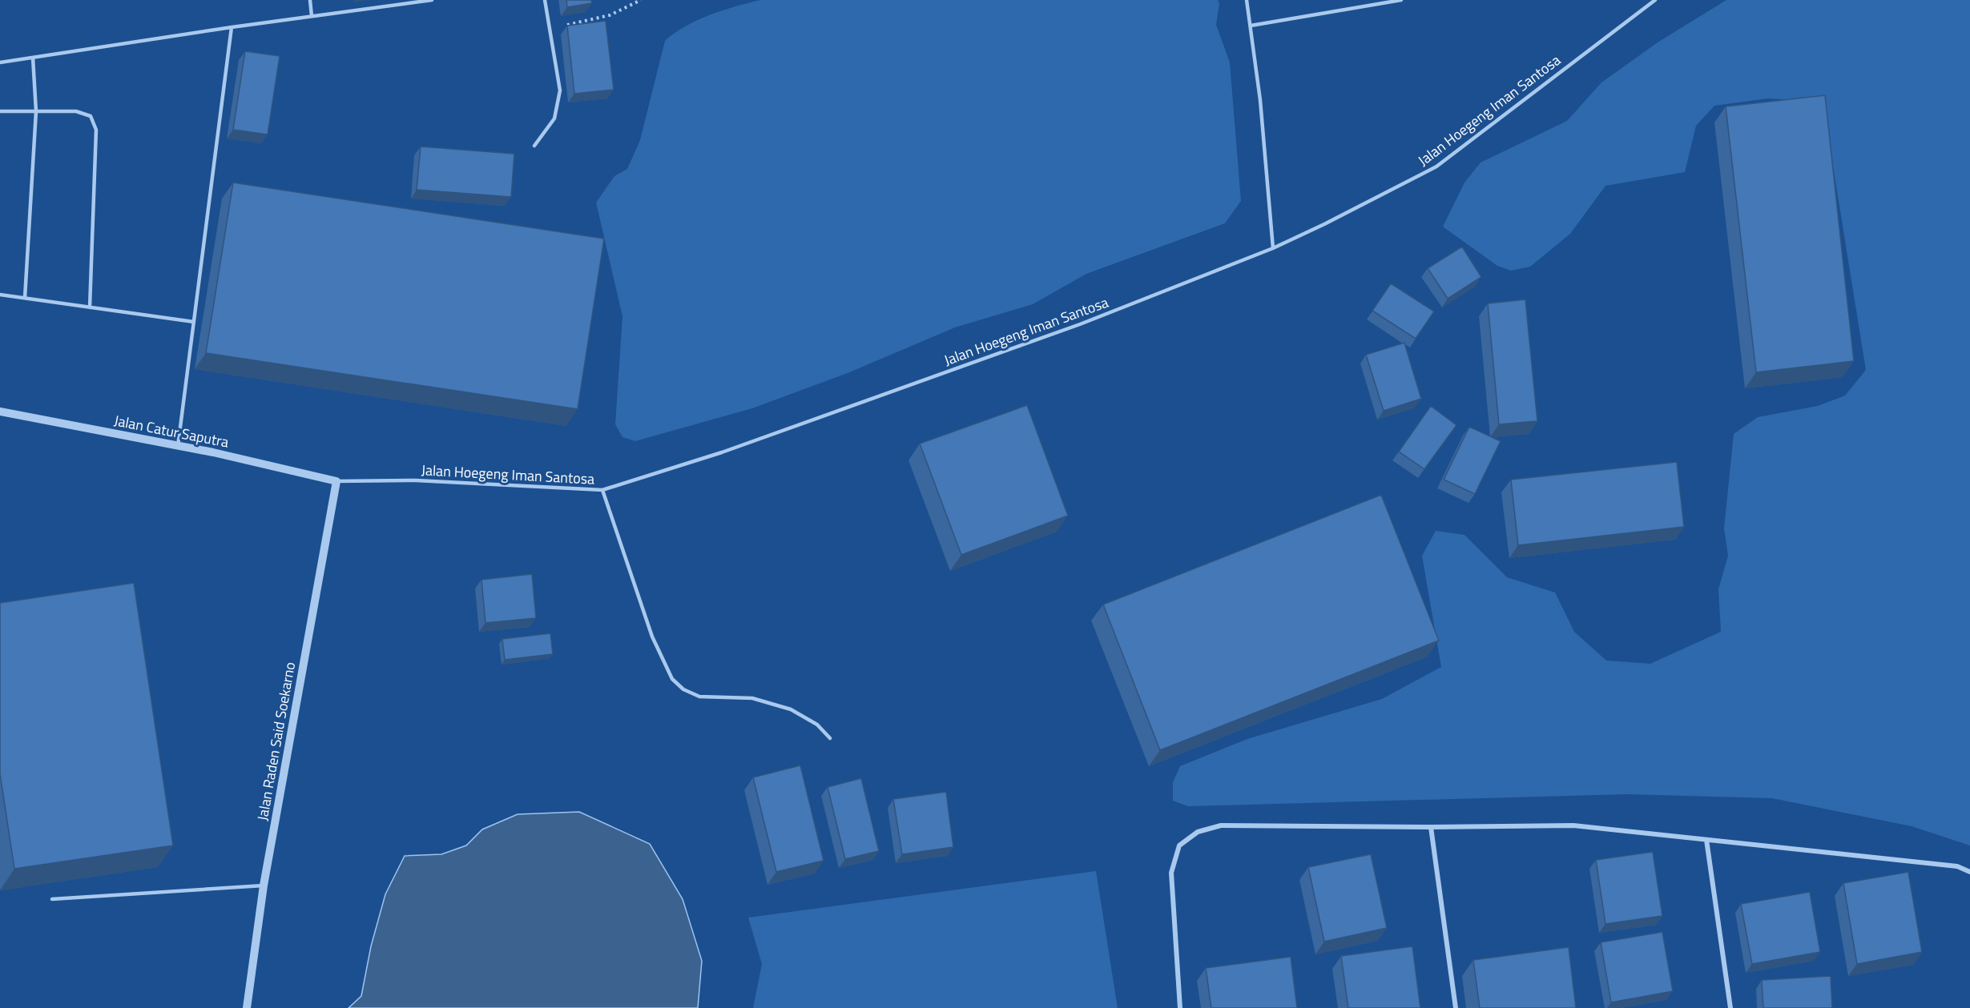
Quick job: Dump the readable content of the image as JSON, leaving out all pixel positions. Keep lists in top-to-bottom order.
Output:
{
  "streets": {
    "street": ["Jalan Catur Saputra", "Jalan Raden Said Soekarno"],
    "lane": ["Jalan Hoegeng Iman Santosa"]
  },
  "crossings": [
    ["Jalan Hoegeng Iman Santosa", "Jalan Catur Saputra"],
    ["Jalan Hoegeng Iman Santosa", "Jalan Raden Said Soekarno"],
    ["Jalan Catur Saputra", "Jalan Raden Said Soekarno"]
  ]
}
